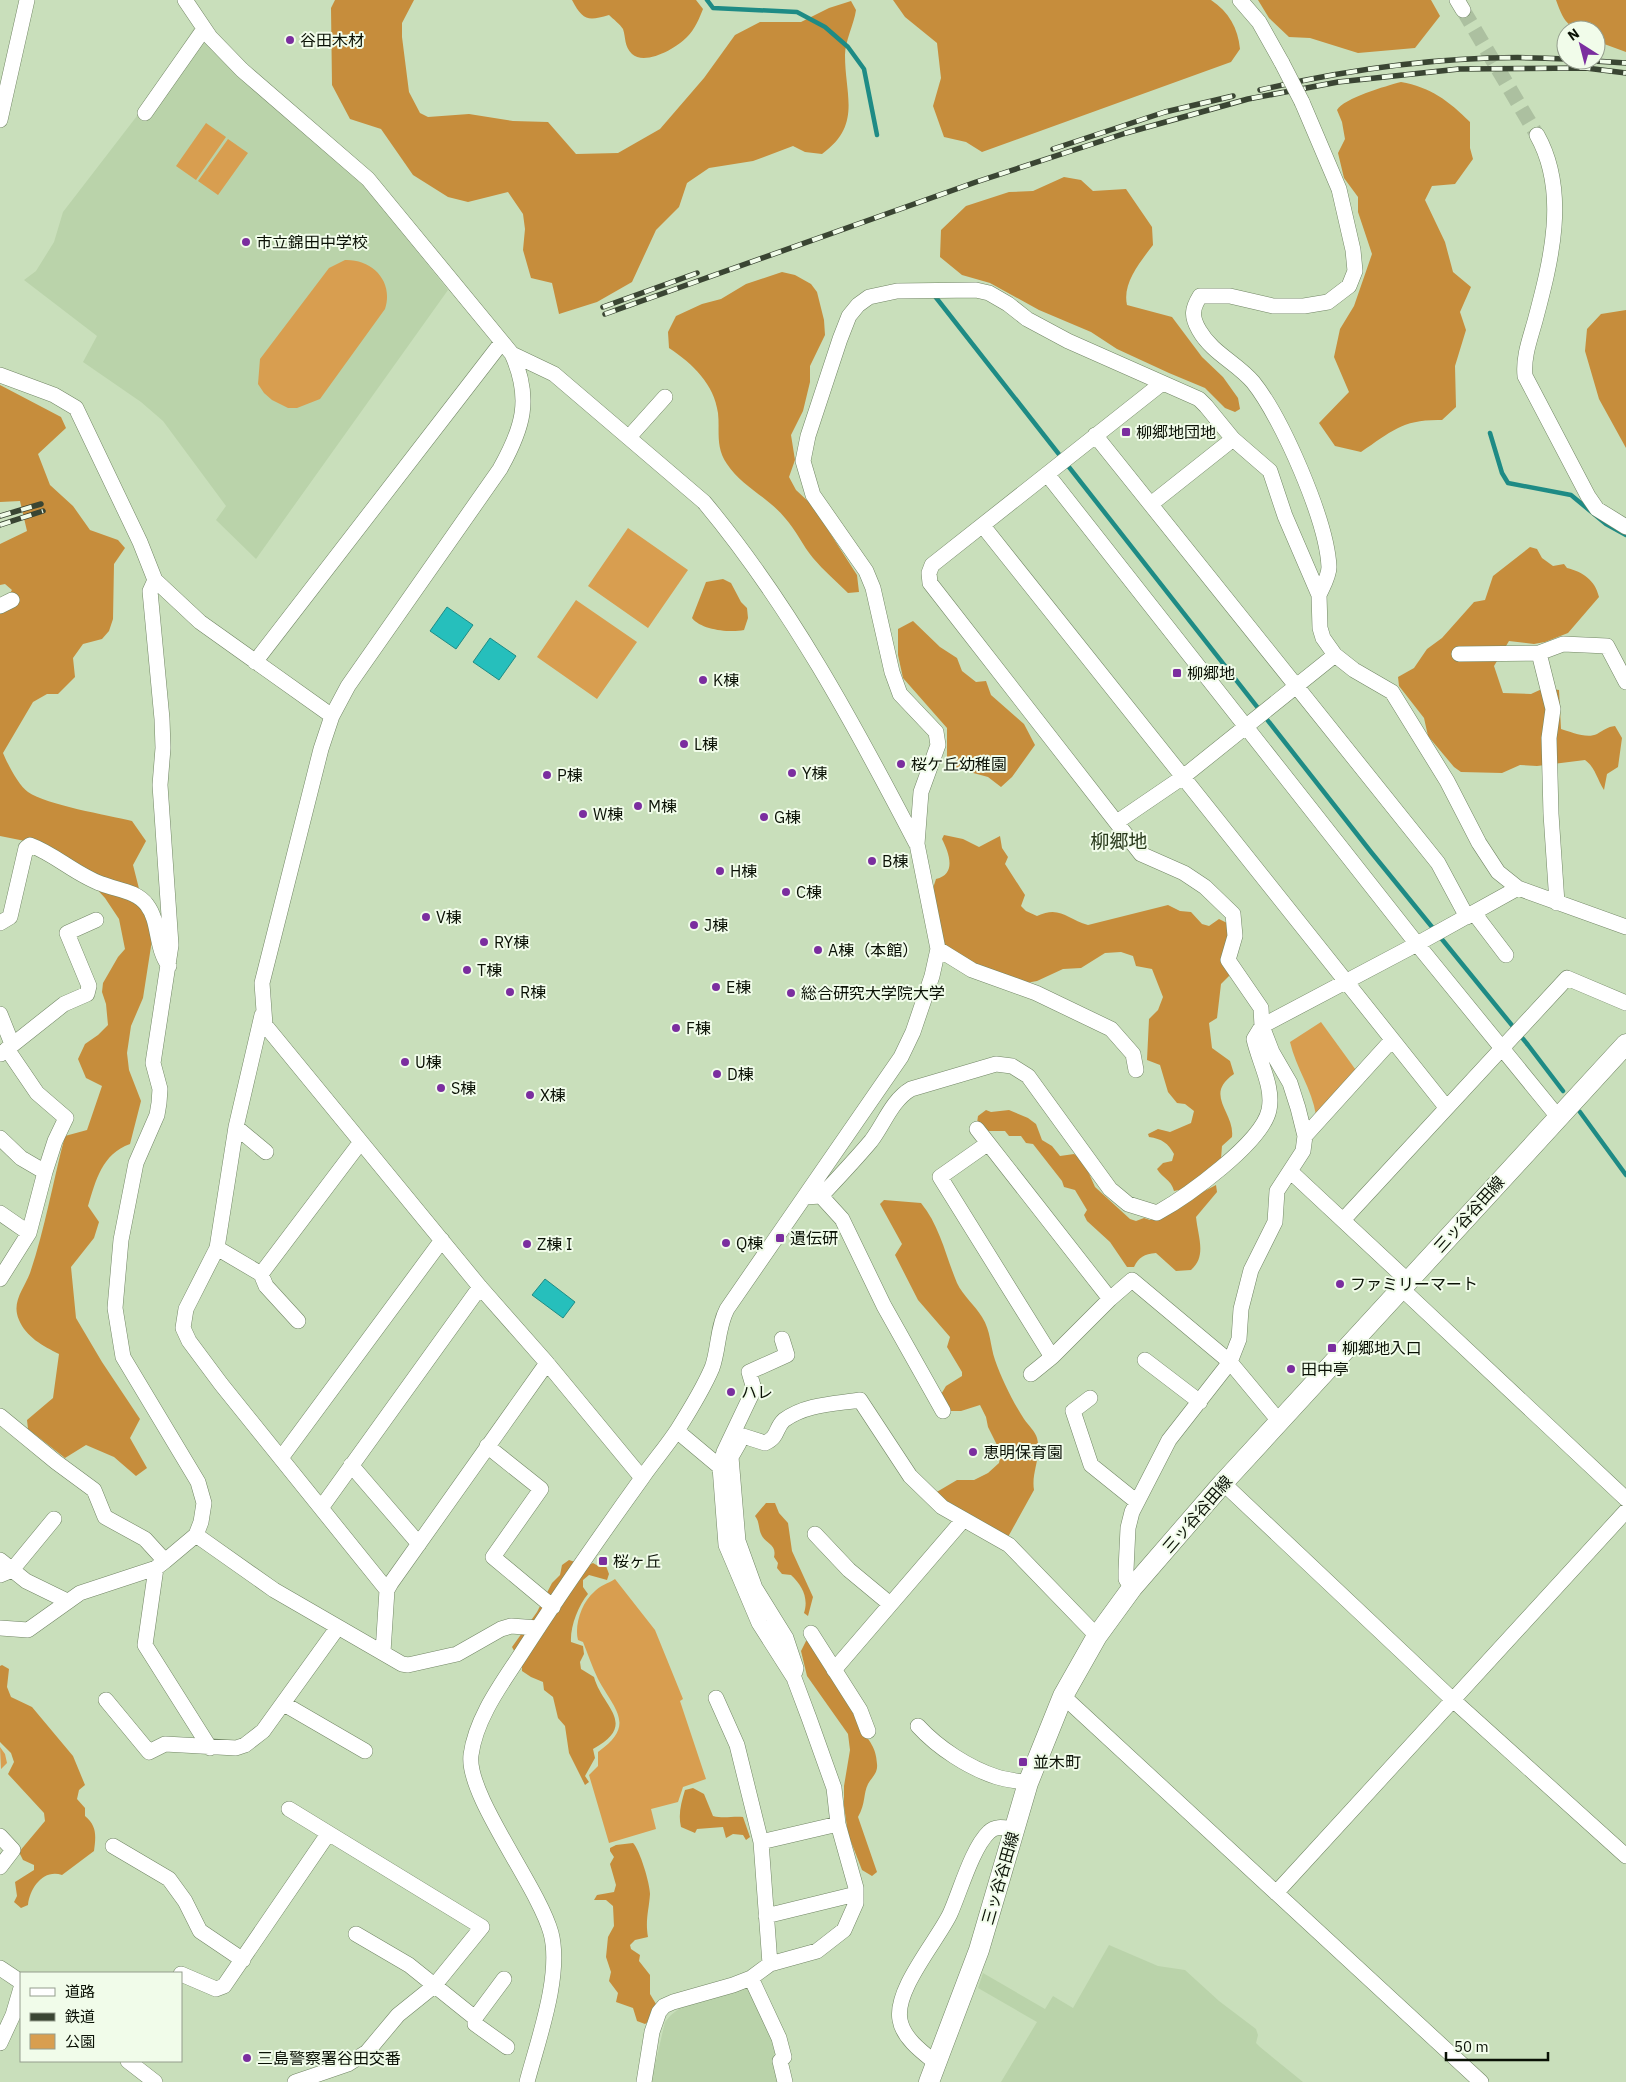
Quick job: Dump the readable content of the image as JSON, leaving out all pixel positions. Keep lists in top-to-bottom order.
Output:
{
  "streets": {
    "main road": ["三ッ谷谷田線"]
  },
  "districts": ["柳郷地"],
  "places": {
    "other": [
      "谷田木材",
      "市立錦田中学校",
      "K棟",
      "L棟",
      "桜ケ丘幼稚園",
      "Y棟",
      "P棟",
      "M棟",
      "W棟",
      "G棟",
      "B棟",
      "H棟",
      "C棟",
      "V棟",
      "J棟",
      "RY棟",
      "A棟（本館）",
      "T棟",
      "E棟",
      "R棟",
      "総合研究大学院大学",
      "F棟",
      "U棟",
      "D棟",
      "S棟",
      "X棟",
      "Q棟",
      "Z棟 I",
      "ファミリーマート",
      "田中亭",
      "ハレ",
      "恵明保育園",
      "三島警察署谷田交番"
    ],
    "transit": [
      "柳郷地団地",
      "柳郷地",
      "遺伝研",
      "柳郷地入口",
      "桜ヶ丘",
      "並木町"
    ]
  },
  "legend": ["道路", "鉄道", "公園"],
  "scale_bar": "50 m",
  "north": "top left"
}
